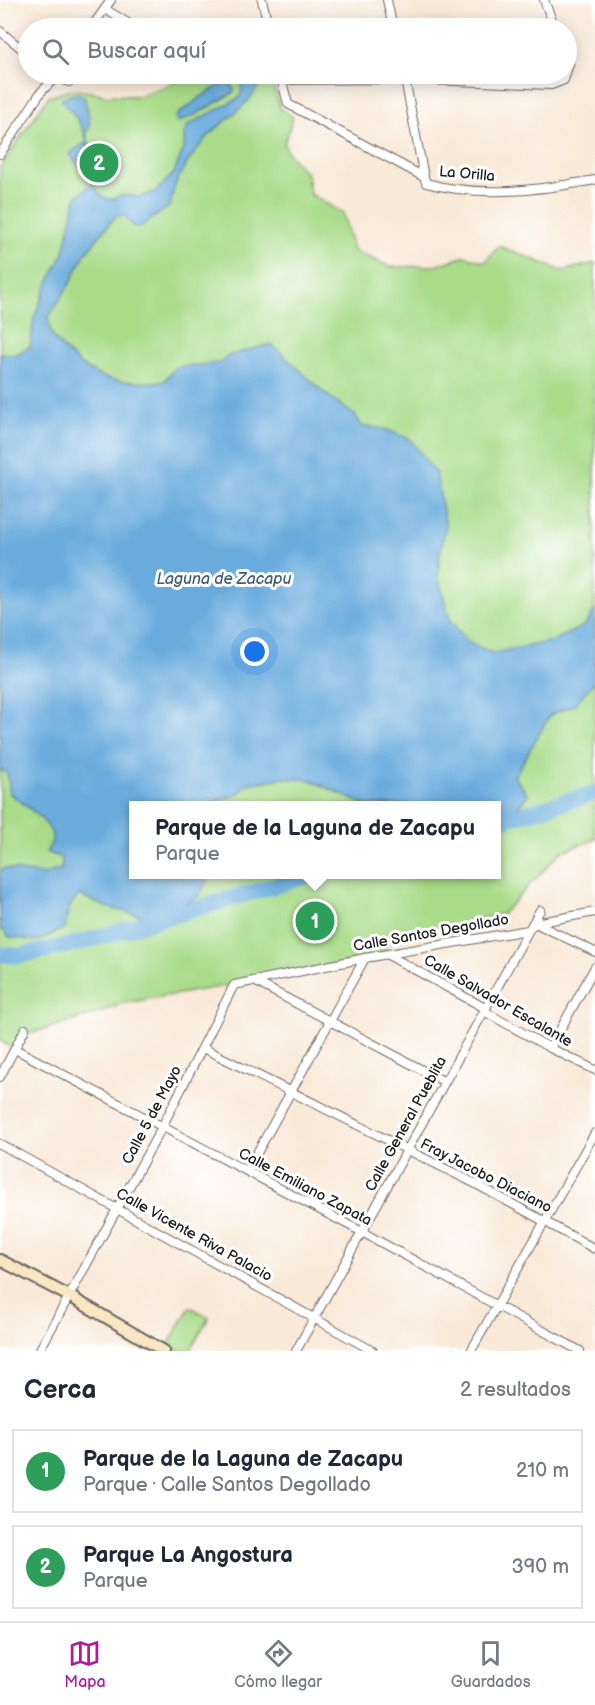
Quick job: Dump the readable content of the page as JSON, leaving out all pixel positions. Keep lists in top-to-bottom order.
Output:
{
  "streets": {
    "street": [
      "La Orilla",
      "Calle Santos Degollado",
      "Calle Salvador Escalante",
      "Calle 5 de Mayo",
      "Calle General Pueblita",
      "Fray Jacobo Diaciano",
      "Calle Emiliano Zapata",
      "Calle Vicente Riva Palacio"
    ]
  },
  "crossings": [
    ["Calle Santos Degollado", "Calle Salvador Escalante"],
    ["Calle Santos Degollado", "Calle 5 de Mayo"],
    ["Calle Santos Degollado", "Calle General Pueblita"],
    ["Calle Salvador Escalante", "Calle General Pueblita"],
    ["Calle 5 de Mayo", "Fray Jacobo Diaciano"],
    ["Calle 5 de Mayo", "Calle Emiliano Zapata"],
    ["Calle 5 de Mayo", "Calle Vicente Riva Palacio"],
    ["Calle General Pueblita", "Fray Jacobo Diaciano"],
    ["Calle General Pueblita", "Calle Emiliano Zapata"],
    ["Calle General Pueblita", "Calle Vicente Riva Palacio"]
  ],
  "water": ["Laguna de Zacapu"],
  "page": {
    "search": "Buscar aquí",
    "pins": ["2", "1"],
    "popup": ["Parque de la Laguna de Zacapu", "Parque"],
    "heading": ["Cerca", "2 resultados"],
    "list": [
      {
        "mark": "1",
        "name": "Parque de la Laguna de Zacapu",
        "note": "Parque · Calle Santos Degollado",
        "value": "210 m"
      },
      {
        "mark": "2",
        "name": "Parque La Angostura",
        "note": "Parque",
        "value": "390 m"
      }
    ],
    "nav": ["Mapa", "Cómo llegar", "Guardados"]
  }
}
